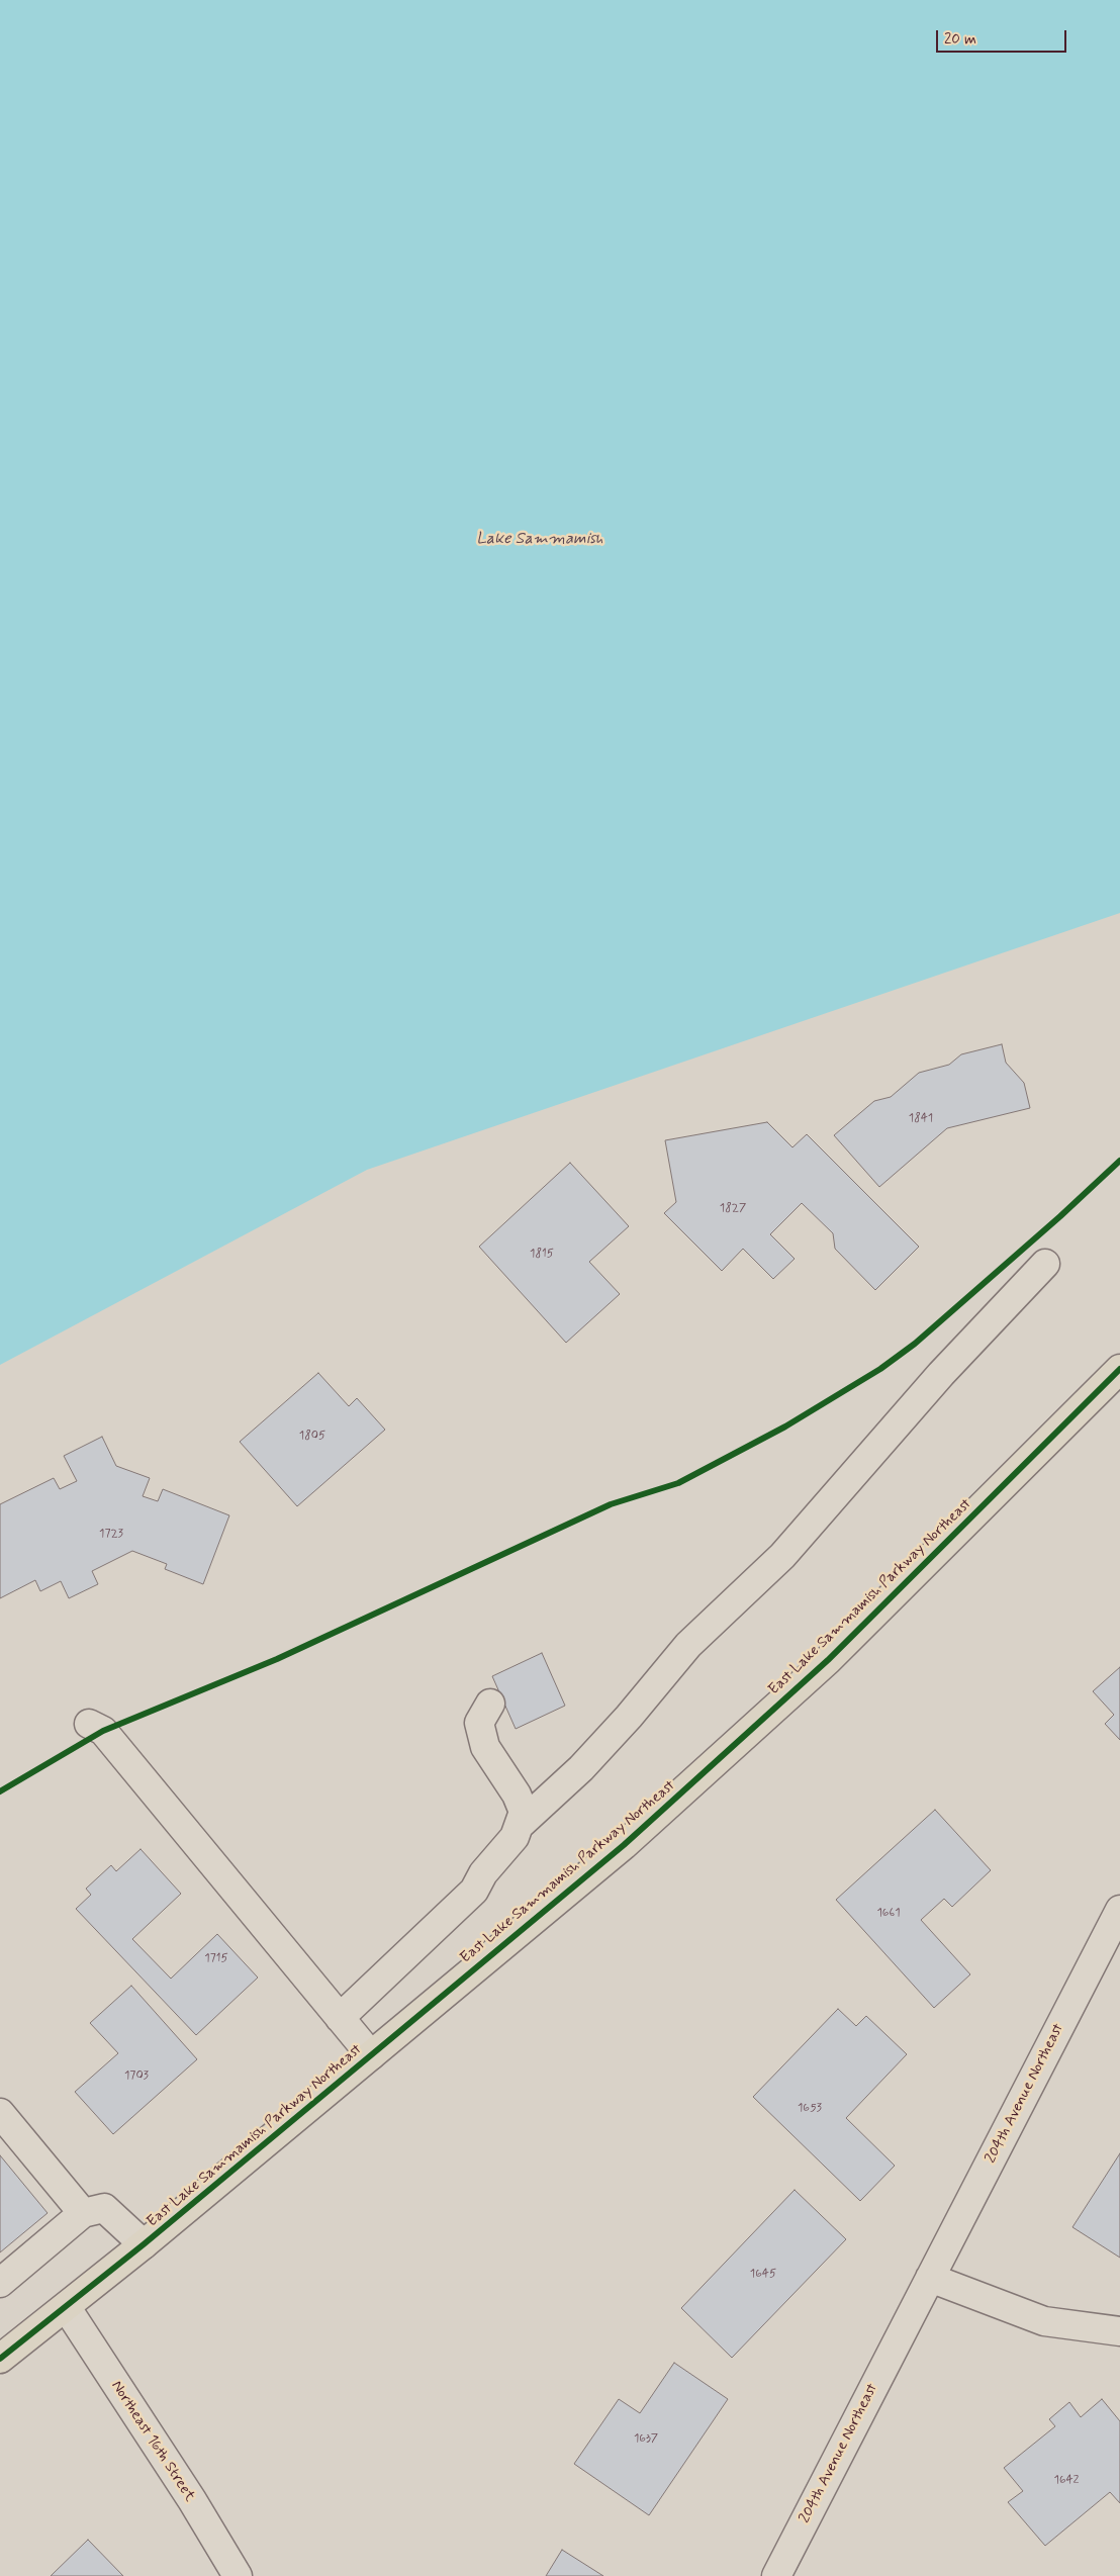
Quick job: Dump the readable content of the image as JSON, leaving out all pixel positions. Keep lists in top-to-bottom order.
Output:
{
  "streets": {
    "main road": ["East Lake Sammamish Parkway Northeast"],
    "street": ["204th Avenue Northeast", "Northeast 16th Street"]
  },
  "crossings": [
    ["East Lake Sammamish Parkway Northeast", "Northeast 16th Street"]
  ],
  "water": ["Lake Sammamish"],
  "house_numbers": [
    "1841",
    "1827",
    "1815",
    "1805",
    "1723",
    "1661",
    "1715",
    "1703",
    "1653",
    "1645",
    "1637",
    "1642"
  ],
  "scale_bar": "20 m"
}
